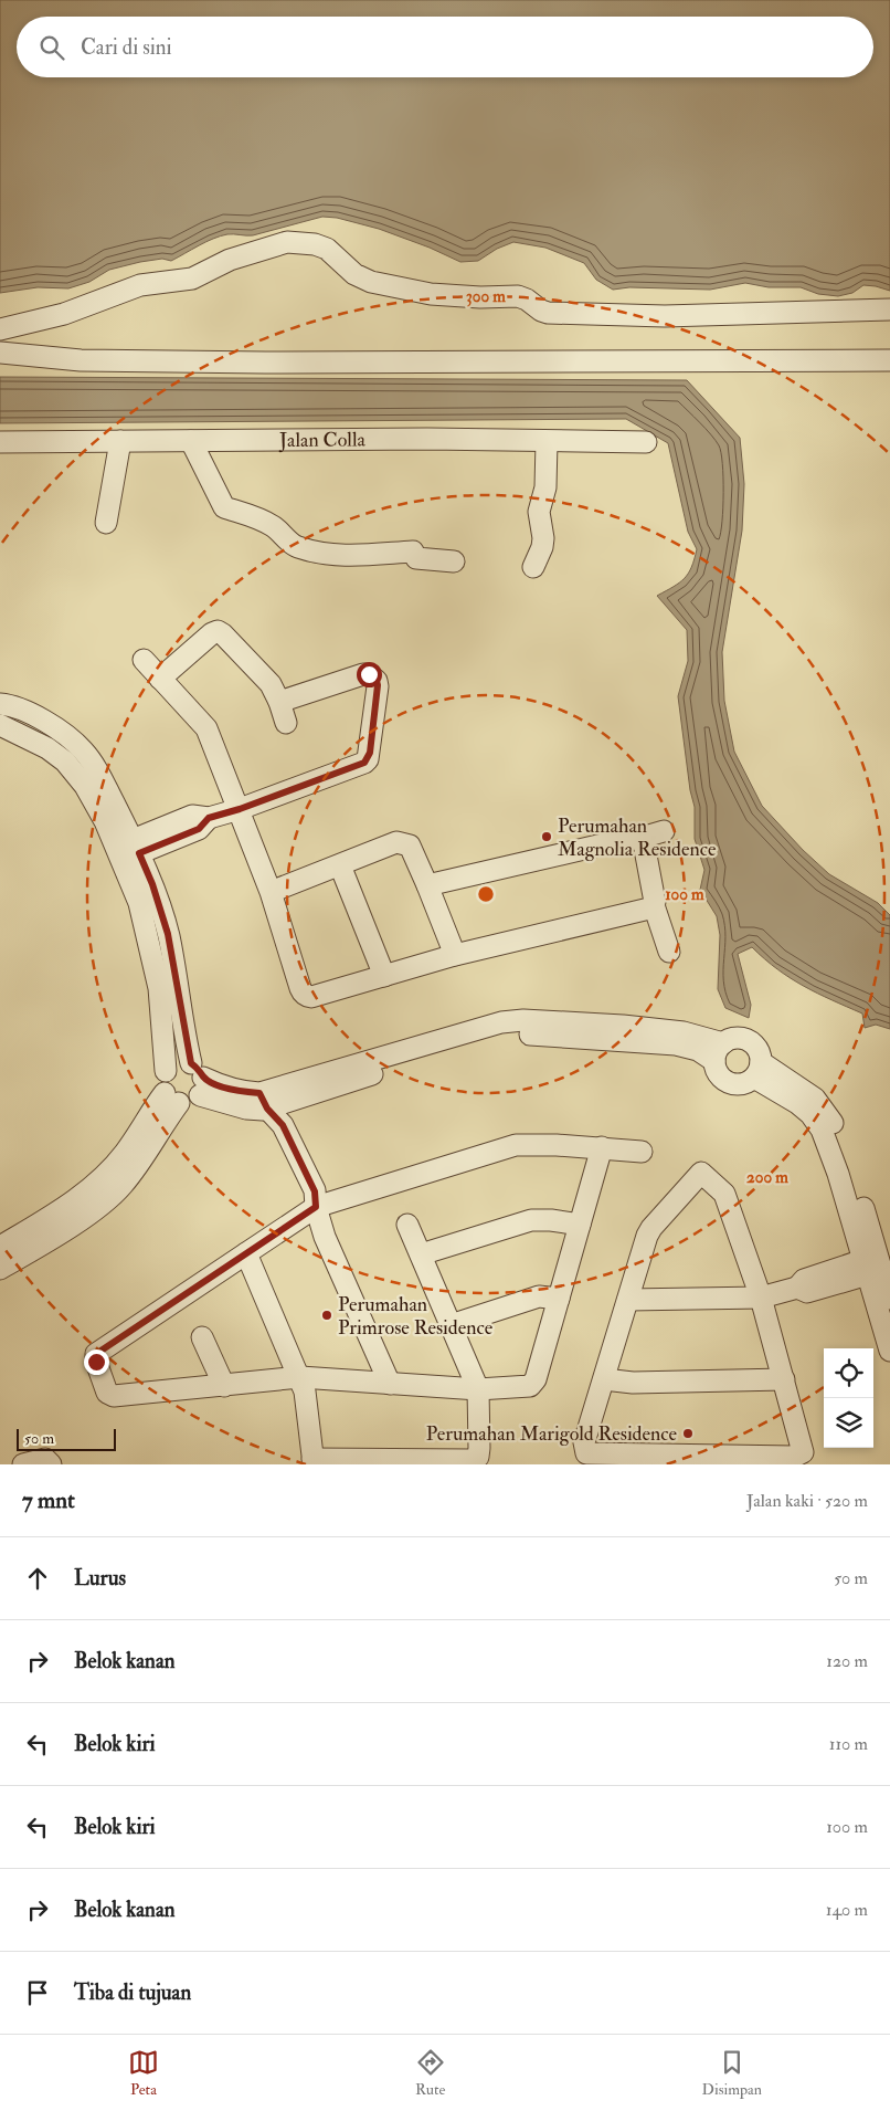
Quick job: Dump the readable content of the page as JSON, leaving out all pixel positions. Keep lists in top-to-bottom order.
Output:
{
  "streets": {
    "street": ["Jalan Colla"]
  },
  "places": ["Perumahan Magnolia Residence", "Perumahan Primrose Residence", "Perumahan Marigold Residence"],
  "scale_bar": "50 m",
  "page": {
    "search": "Cari di sini",
    "scale": "50 m",
    "heading": ["7 mnt", "Jalan kaki · 520 m"],
    "list": [
      ["Lurus", "50 m"],
      ["Belok kanan", "120 m"],
      ["Belok kiri", "110 m"],
      ["Belok kiri", "100 m"],
      ["Belok kanan", "140 m"],
      "Tiba di tujuan"
    ],
    "nav": ["Peta", "Rute", "Disimpan"]
  },
  "rings": ["300 m", "100 m", "200 m"]
}
